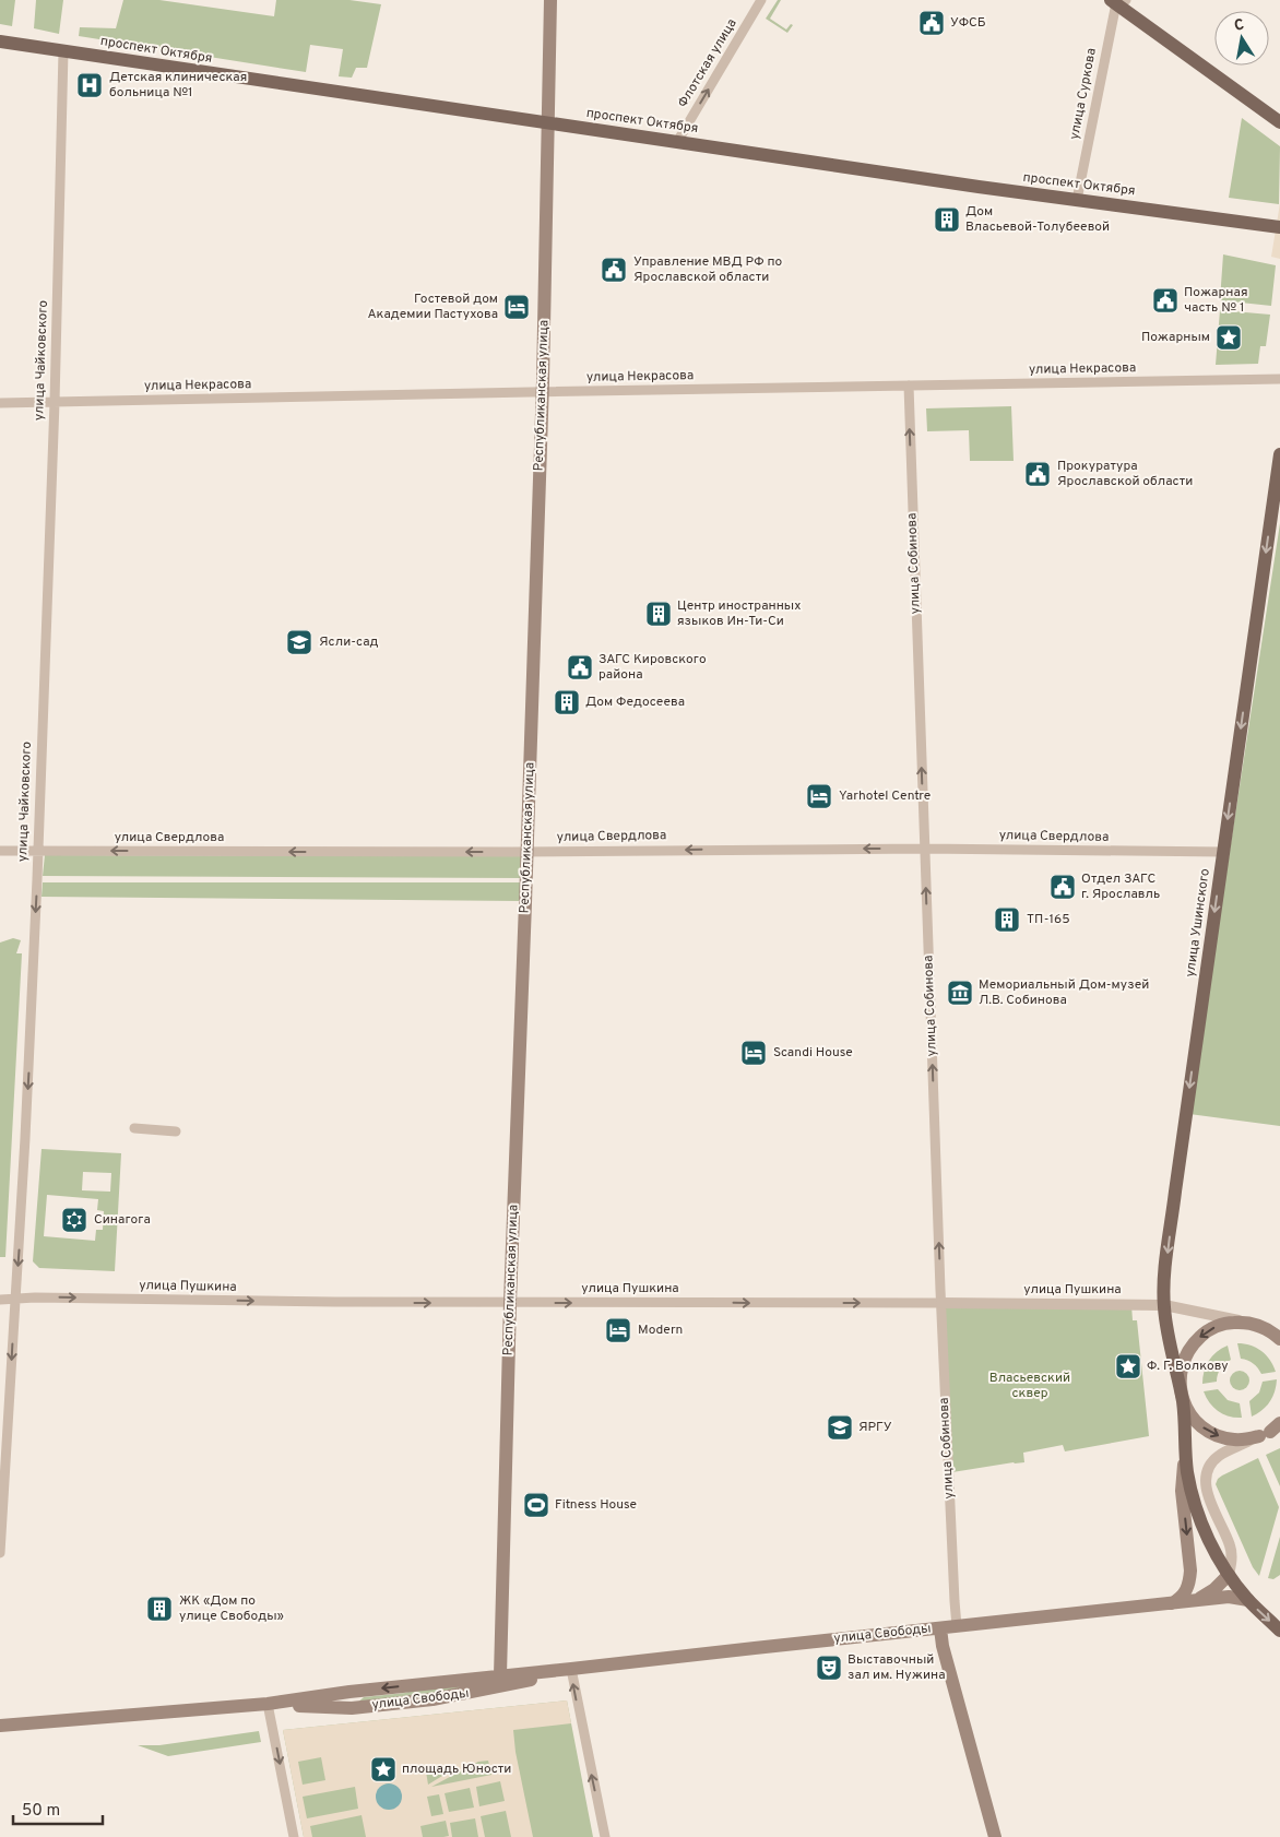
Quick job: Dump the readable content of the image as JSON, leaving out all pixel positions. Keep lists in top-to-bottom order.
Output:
{
  "streets": {
    "main road": [
      "проспект Октября",
      "Республиканская улица",
      "улица Ушинского",
      "улица Свободы"
    ],
    "street": [
      "Флотская улица",
      "улица Суркова",
      "улица Чайковского",
      "улица Некрасова",
      "улица Собинова",
      "улица Свердлова",
      "улица Пушкина"
    ]
  },
  "crossings": [
    ["проспект Октября", "Флотская улица"],
    ["проспект Октября", "улица Суркова"],
    ["проспект Октября", "улица Чайковского"],
    ["проспект Октября", "Республиканская улица"],
    ["улица Чайковского", "улица Некрасова"],
    ["улица Чайковского", "улица Свердлова"],
    ["улица Чайковского", "улица Пушкина"],
    ["улица Некрасова", "Республиканская улица"],
    ["улица Некрасова", "улица Собинова"],
    ["Республиканская улица", "улица Свердлова"],
    ["Республиканская улица", "улица Пушкина"],
    ["Республиканская улица", "улица Свободы"],
    ["улица Собинова", "улица Свердлова"],
    ["улица Собинова", "улица Пушкина"],
    ["улица Собинова", "улица Свободы"],
    ["улица Свердлова", "улица Ушинского"],
    ["улица Ушинского", "улица Пушкина"],
    ["улица Ушинского", "улица Свободы"]
  ],
  "one_way": [
    "Флотская улица",
    "улица Чайковского",
    "улица Собинова",
    "улица Свердлова",
    "улица Ушинского",
    "улица Пушкина"
  ],
  "parks": ["Власьевский сквер"],
  "places": {
    "public building": [
      "УФСБ",
      "Управление МВД РФ по Ярославской области",
      "Пожарная часть № 1",
      "Прокуратура Ярославской области",
      "ЗАГС Кировского района",
      "Отдел ЗАГС г. Ярославль"
    ],
    "hospital": ["Детская клиническая больница №1"],
    "building": [
      "Дом Власьевой-Толубеевой",
      "Центр иностранных языков Ин-Ти-Си",
      "Дом Федосеева",
      "ТП-165",
      "ЖК «Дом по улице Свободы»"
    ],
    "hotel": [
      "Гостевой дом Академии Пастухова",
      "Yarhotel Centre",
      "Scandi House",
      "Modern"
    ],
    "place": ["Пожарным", "Ф. Г. Волкову", "площадь Юности"],
    "school or university": ["Ясли-сад", "ЯРГУ"],
    "museum": ["Мемориальный Дом-музей Л.В. Собинова"],
    "synagogue": ["Синагога"],
    "sports": ["Fitness House"],
    "theatre": ["Выставочный зал им. Нужина"]
  },
  "scale_bar": "50 m",
  "north": "top"
}
